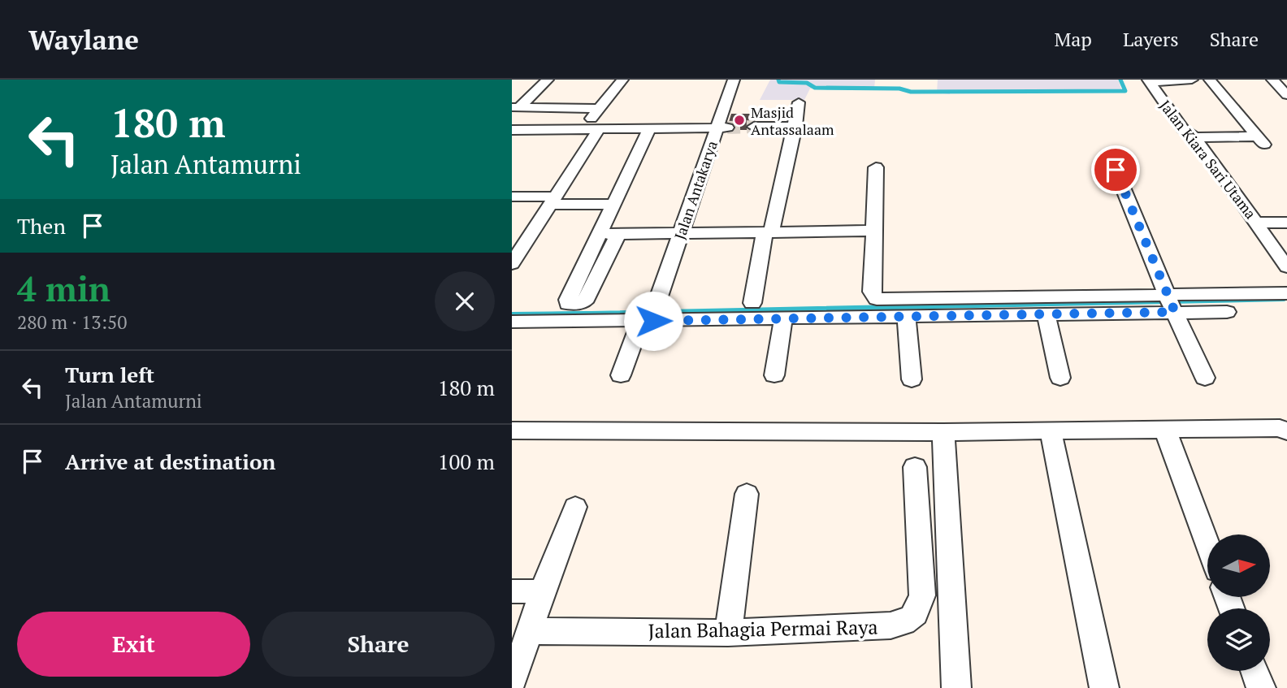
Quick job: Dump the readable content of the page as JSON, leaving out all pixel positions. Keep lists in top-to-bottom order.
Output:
{
  "streets": {
    "street": ["Jalan Kiara Sari Utama", "Jalan Antakarya", "Jalan Bahagia Permai Raya"]
  },
  "places": ["Masjid Antassalaam"],
  "north": "right",
  "page": {
    "header": "Waylane",
    "nav": ["Map", "Layers", "Share"],
    "turn": ["180 m", "Jalan Antamurni"],
    "then": "Then",
    "heading": ["4 min", "280 m · 13:50"],
    "list": [
      {
        "name": "Turn left",
        "note": "Jalan Antamurni",
        "value": "180 m"
      },
      {
        "name": "Arrive at destination",
        "value": "100 m"
      }
    ],
    "buttons": ["Exit", "Share"]
  }
}
